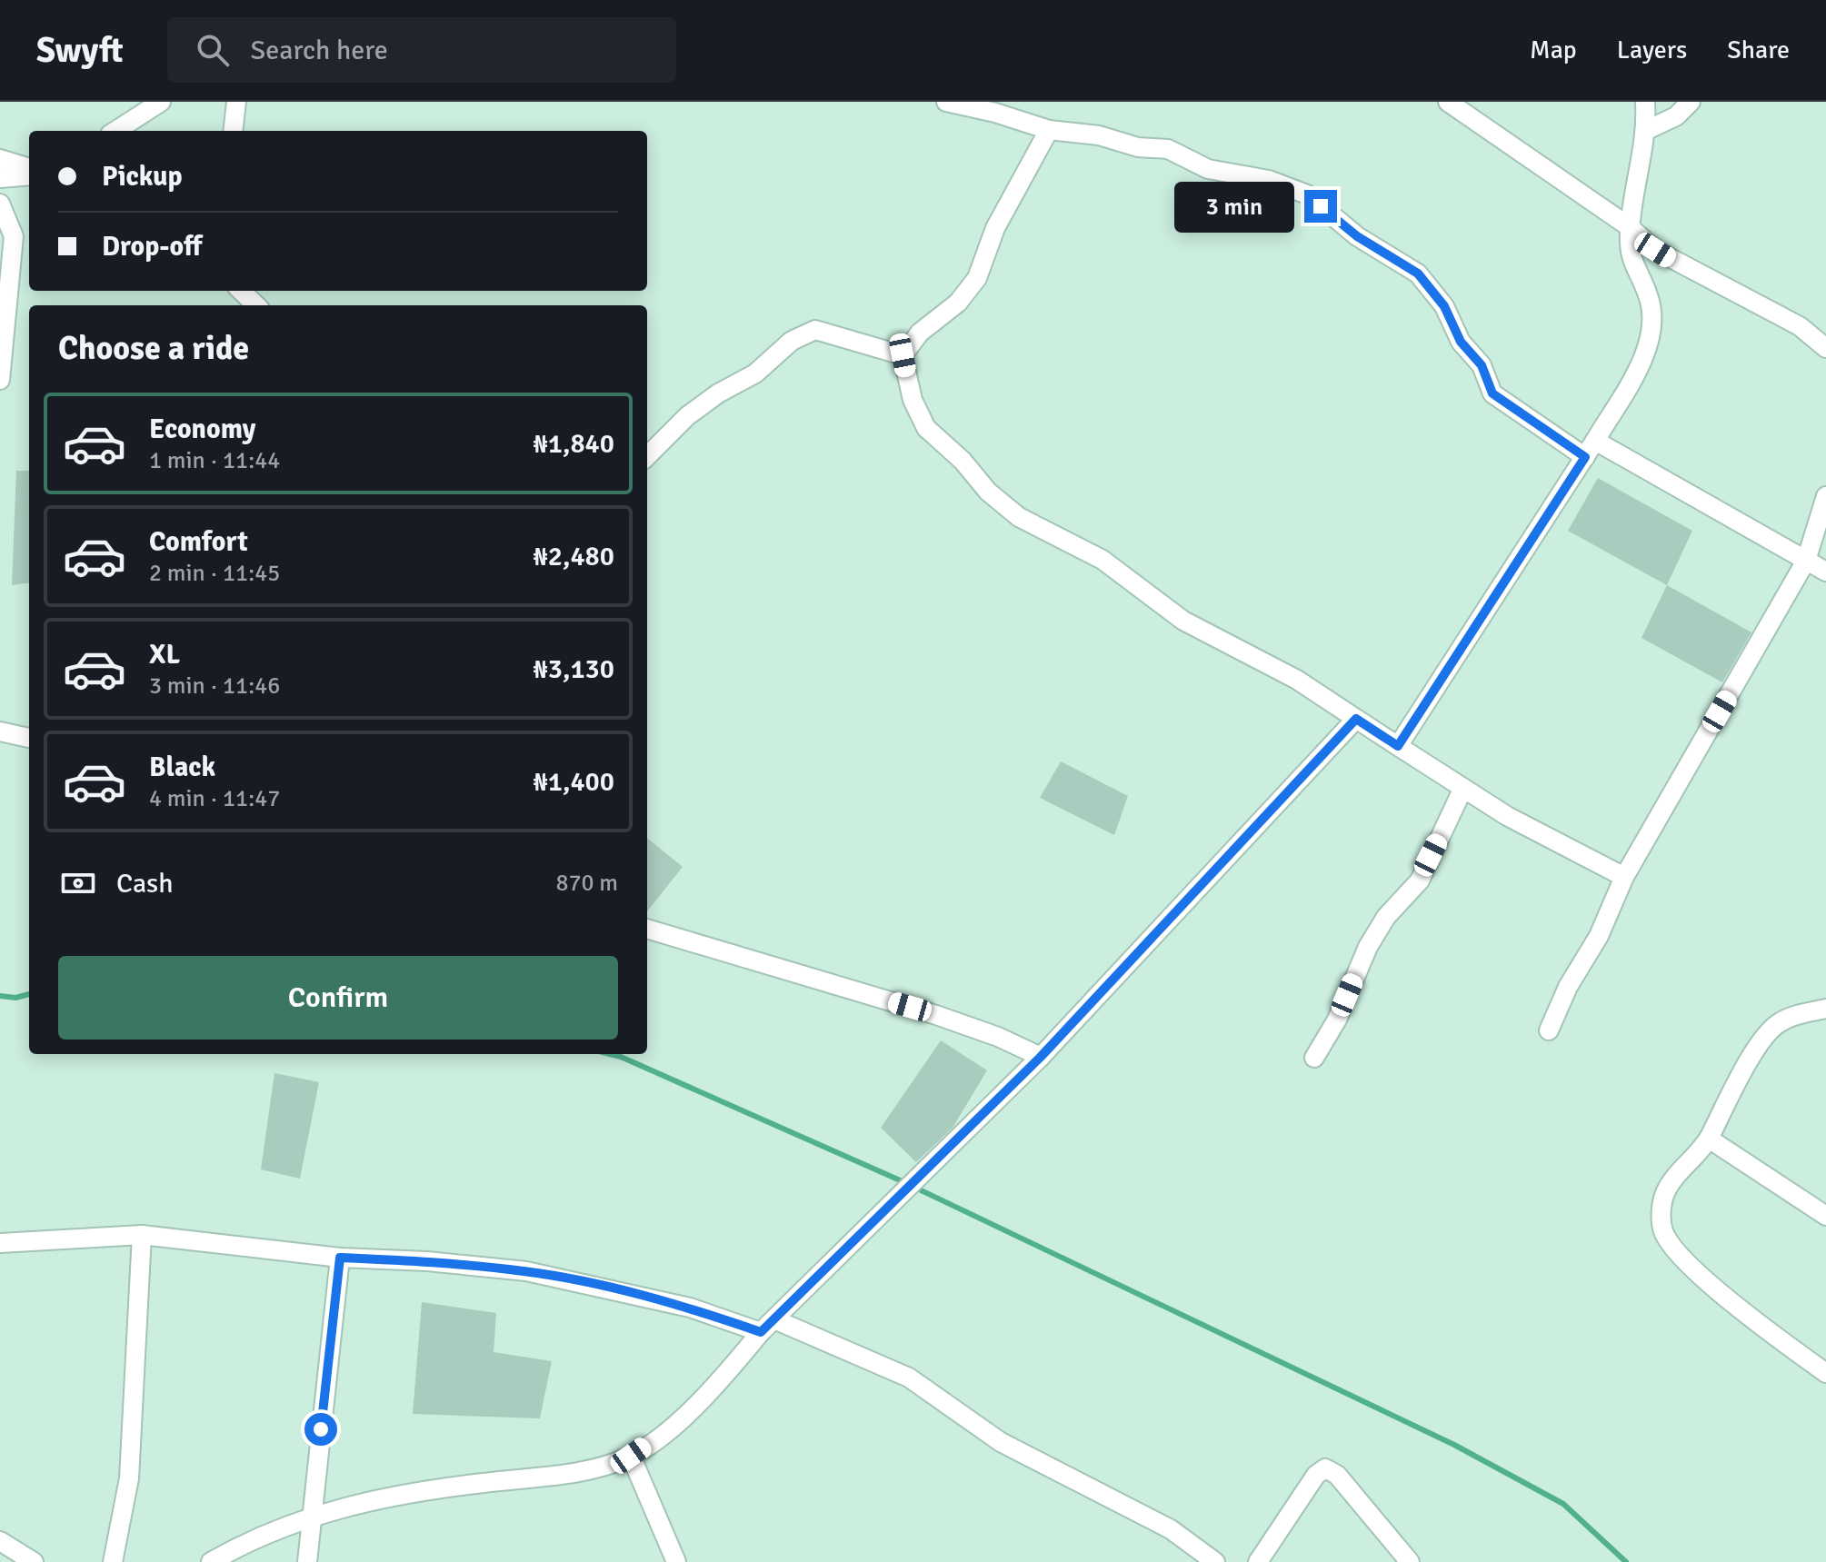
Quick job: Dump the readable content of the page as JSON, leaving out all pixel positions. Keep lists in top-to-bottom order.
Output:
{
  "page": {
    "header": "Swyft",
    "search": "Search here",
    "nav": ["Map", "Layers", "Share"],
    "banner": ["Pickup", "Drop-off"],
    "bubble": "3 min",
    "heading": "Choose a ride",
    "list": [
      {
        "name": "Economy",
        "note": "1 min · 11:44",
        "value": "₦1,840"
      },
      {
        "name": "Comfort",
        "note": "2 min · 11:45",
        "value": "₦2,480"
      },
      {
        "name": "XL",
        "note": "3 min · 11:46",
        "value": "₦3,130"
      },
      {
        "name": "Black",
        "note": "4 min · 11:47",
        "value": "₦1,400"
      }
    ],
    "pay": ["Cash", "870 m"],
    "buttons": "Confirm"
  }
}
